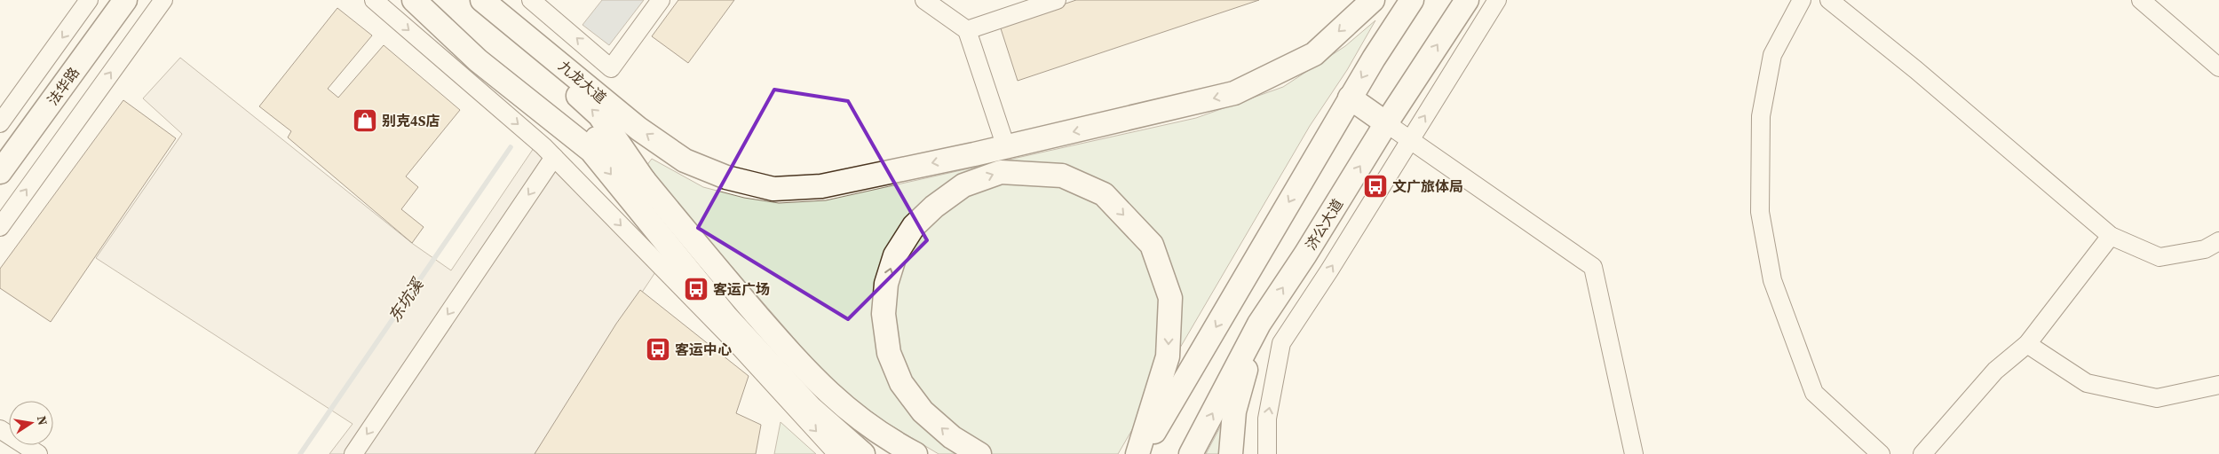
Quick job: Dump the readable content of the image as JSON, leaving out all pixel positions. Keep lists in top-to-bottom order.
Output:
{
  "streets": {
    "main road": ["九龙大道", "法华路", "济公大道"]
  },
  "one_way": ["九龙大道"],
  "water": ["东坑溪"],
  "places": {
    "shop": ["别克4S店"],
    "bus stop": ["文广旅体局", "客运广场", "客运中心"]
  },
  "north": "right"
}
